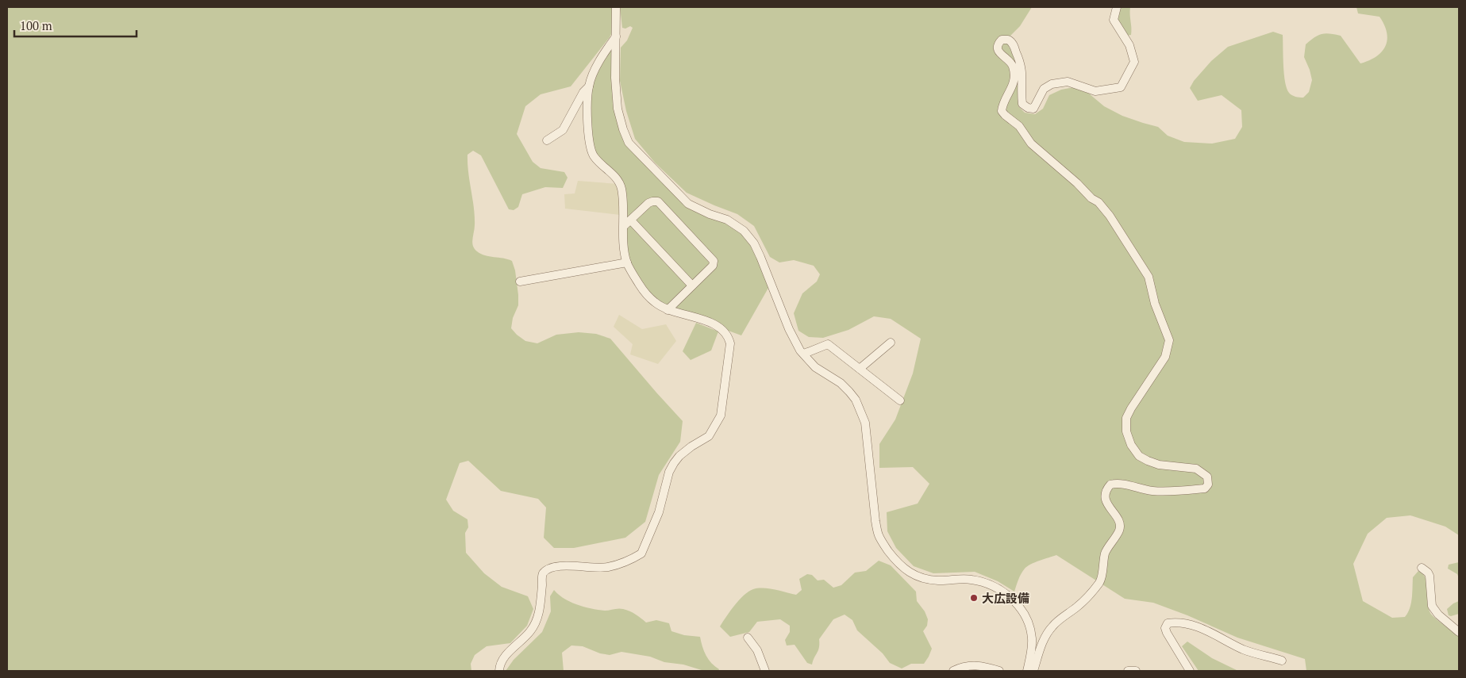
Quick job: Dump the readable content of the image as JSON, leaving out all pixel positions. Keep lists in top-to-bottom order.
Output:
{
  "places": ["大広設備"],
  "scale_bar": "100 m"
}
